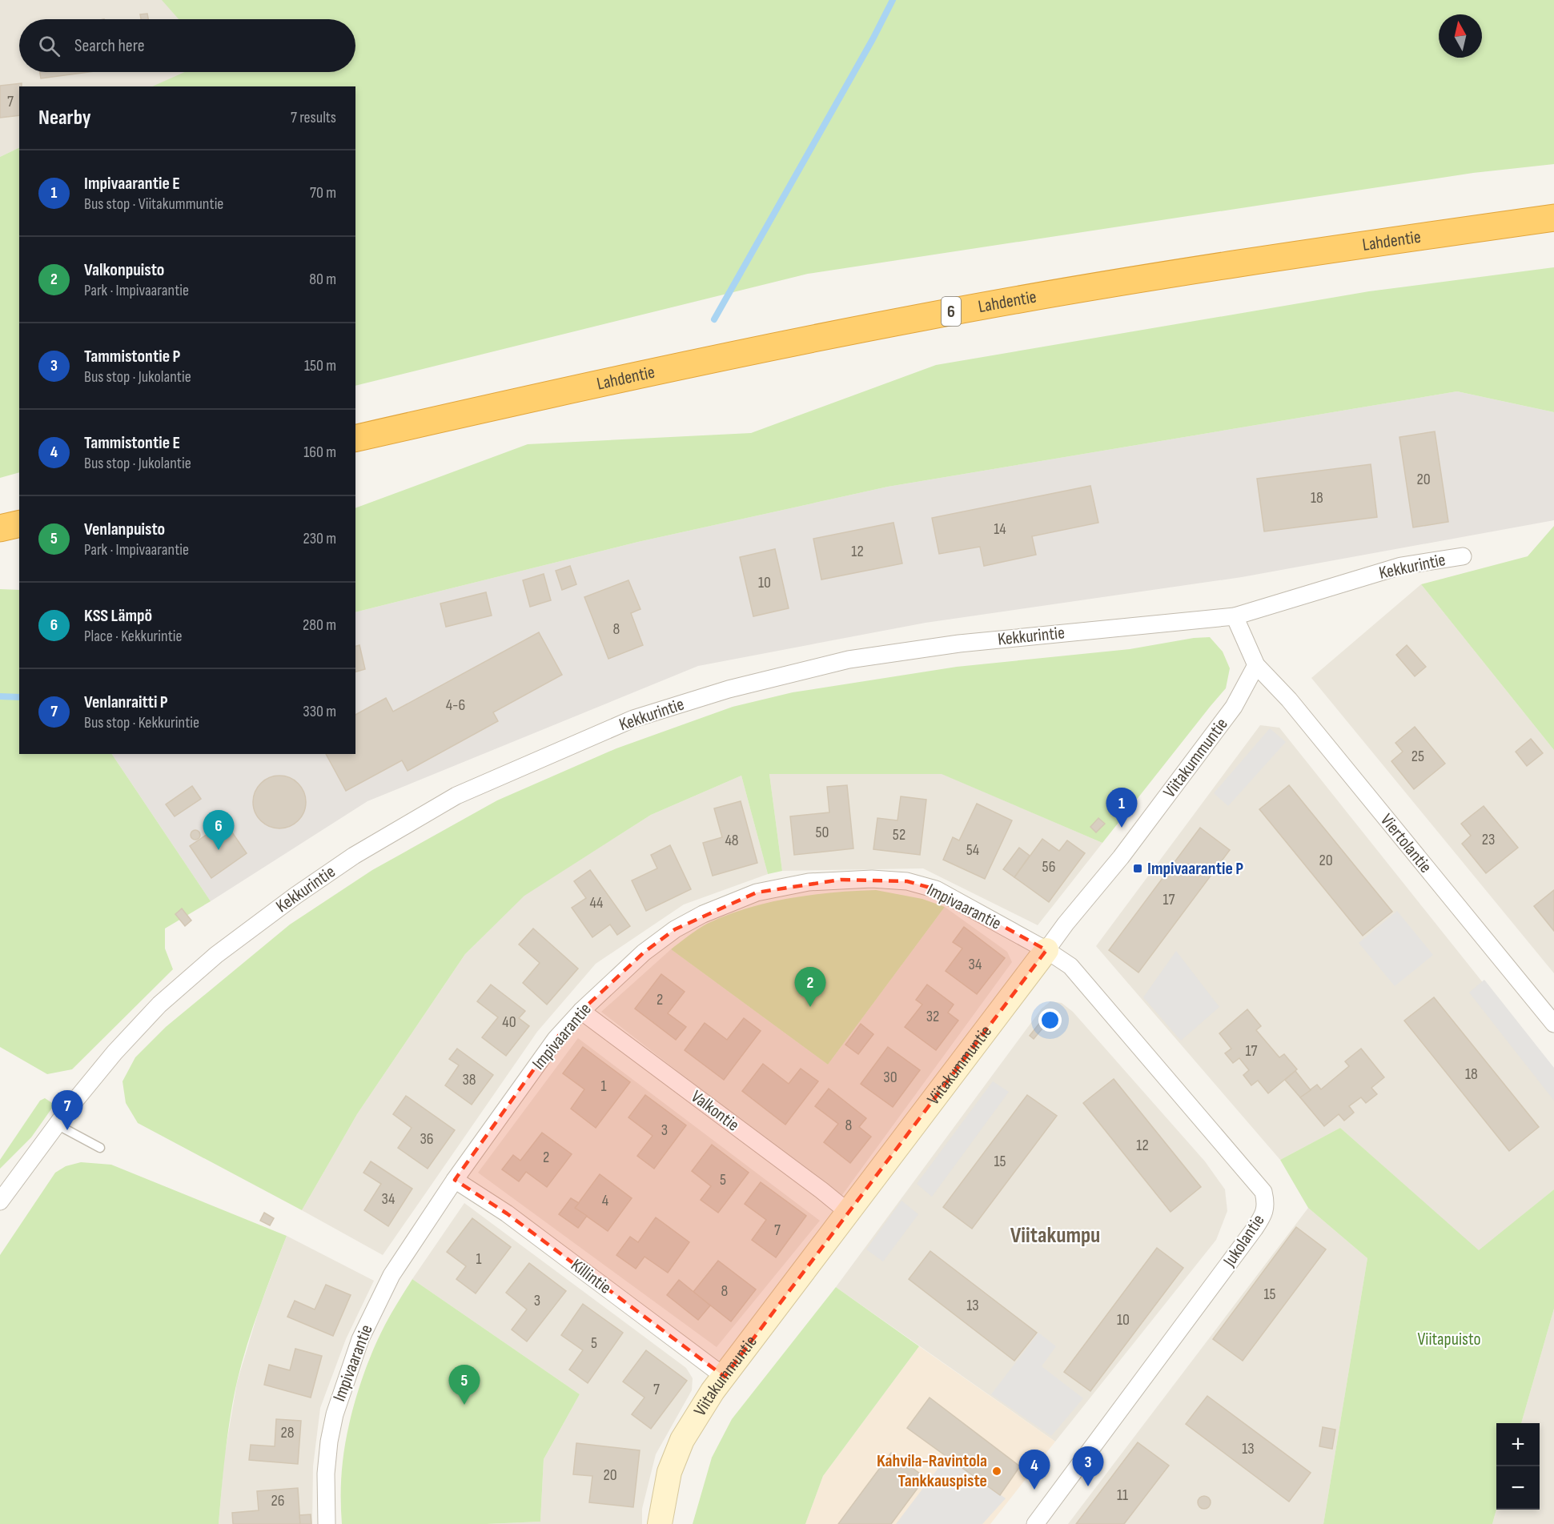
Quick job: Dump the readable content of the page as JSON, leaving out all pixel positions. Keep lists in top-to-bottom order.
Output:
{
  "streets": {
    "highway": ["Lahdentie", "6"],
    "street": [
      "Kekkurintie",
      "Viitakummuntie",
      "Viertolantie",
      "Impivaarantie",
      "Valkontie",
      "Jukolantie",
      "Killintie"
    ]
  },
  "crossings": [
    ["Viitakummuntie", "Viertolantie"],
    ["Viitakummuntie", "Impivaarantie"],
    ["Viitakummuntie", "Valkontie"],
    ["Viitakummuntie", "Jukolantie"],
    ["Viitakummuntie", "Killintie"],
    ["Impivaarantie", "Valkontie"],
    ["Impivaarantie", "Jukolantie"],
    ["Impivaarantie", "Killintie"]
  ],
  "districts": ["Viitakumpu"],
  "parks": ["Viitapuisto"],
  "places": {
    "transit": ["Impivaarantie P"],
    "other": ["Kahvila-Ravintola Tankkauspiste"]
  },
  "house_numbers": [
    "7",
    "20",
    "18",
    "14",
    "12",
    "10",
    "8",
    "4-6",
    "25",
    "50",
    "52",
    "23",
    "48",
    "54",
    "20",
    "56",
    "17",
    "44",
    "34",
    "2",
    "32",
    "40",
    "17",
    "18",
    "30",
    "38",
    "1",
    "8",
    "3",
    "36",
    "12",
    "2",
    "15",
    "5",
    "34",
    "4",
    "7",
    "1",
    "8",
    "15",
    "3",
    "13",
    "10",
    "5",
    "7",
    "28",
    "13",
    "20",
    "11",
    "26"
  ],
  "north": "top",
  "page": {
    "search": "Search here",
    "heading": ["Nearby", "7 results"],
    "list": [
      {
        "mark": "1",
        "name": "Impivaarantie E",
        "note": "Bus stop · Viitakummuntie",
        "value": "70 m"
      },
      {
        "mark": "2",
        "name": "Valkonpuisto",
        "note": "Park · Impivaarantie",
        "value": "80 m"
      },
      {
        "mark": "3",
        "name": "Tammistontie P",
        "note": "Bus stop · Jukolantie",
        "value": "150 m"
      },
      {
        "mark": "4",
        "name": "Tammistontie E",
        "note": "Bus stop · Jukolantie",
        "value": "160 m"
      },
      {
        "mark": "5",
        "name": "Venlanpuisto",
        "note": "Park · Impivaarantie",
        "value": "230 m"
      },
      {
        "mark": "6",
        "name": "KSS Lämpö",
        "note": "Place · Kekkurintie",
        "value": "280 m"
      },
      {
        "mark": "7",
        "name": "Venlanraitti P",
        "note": "Bus stop · Kekkurintie",
        "value": "330 m"
      }
    ],
    "pins": [
      "1",
      "6",
      "2",
      "7",
      "5",
      "3",
      "4"
    ],
    "map_buttons": ["+", "−"]
  }
}
